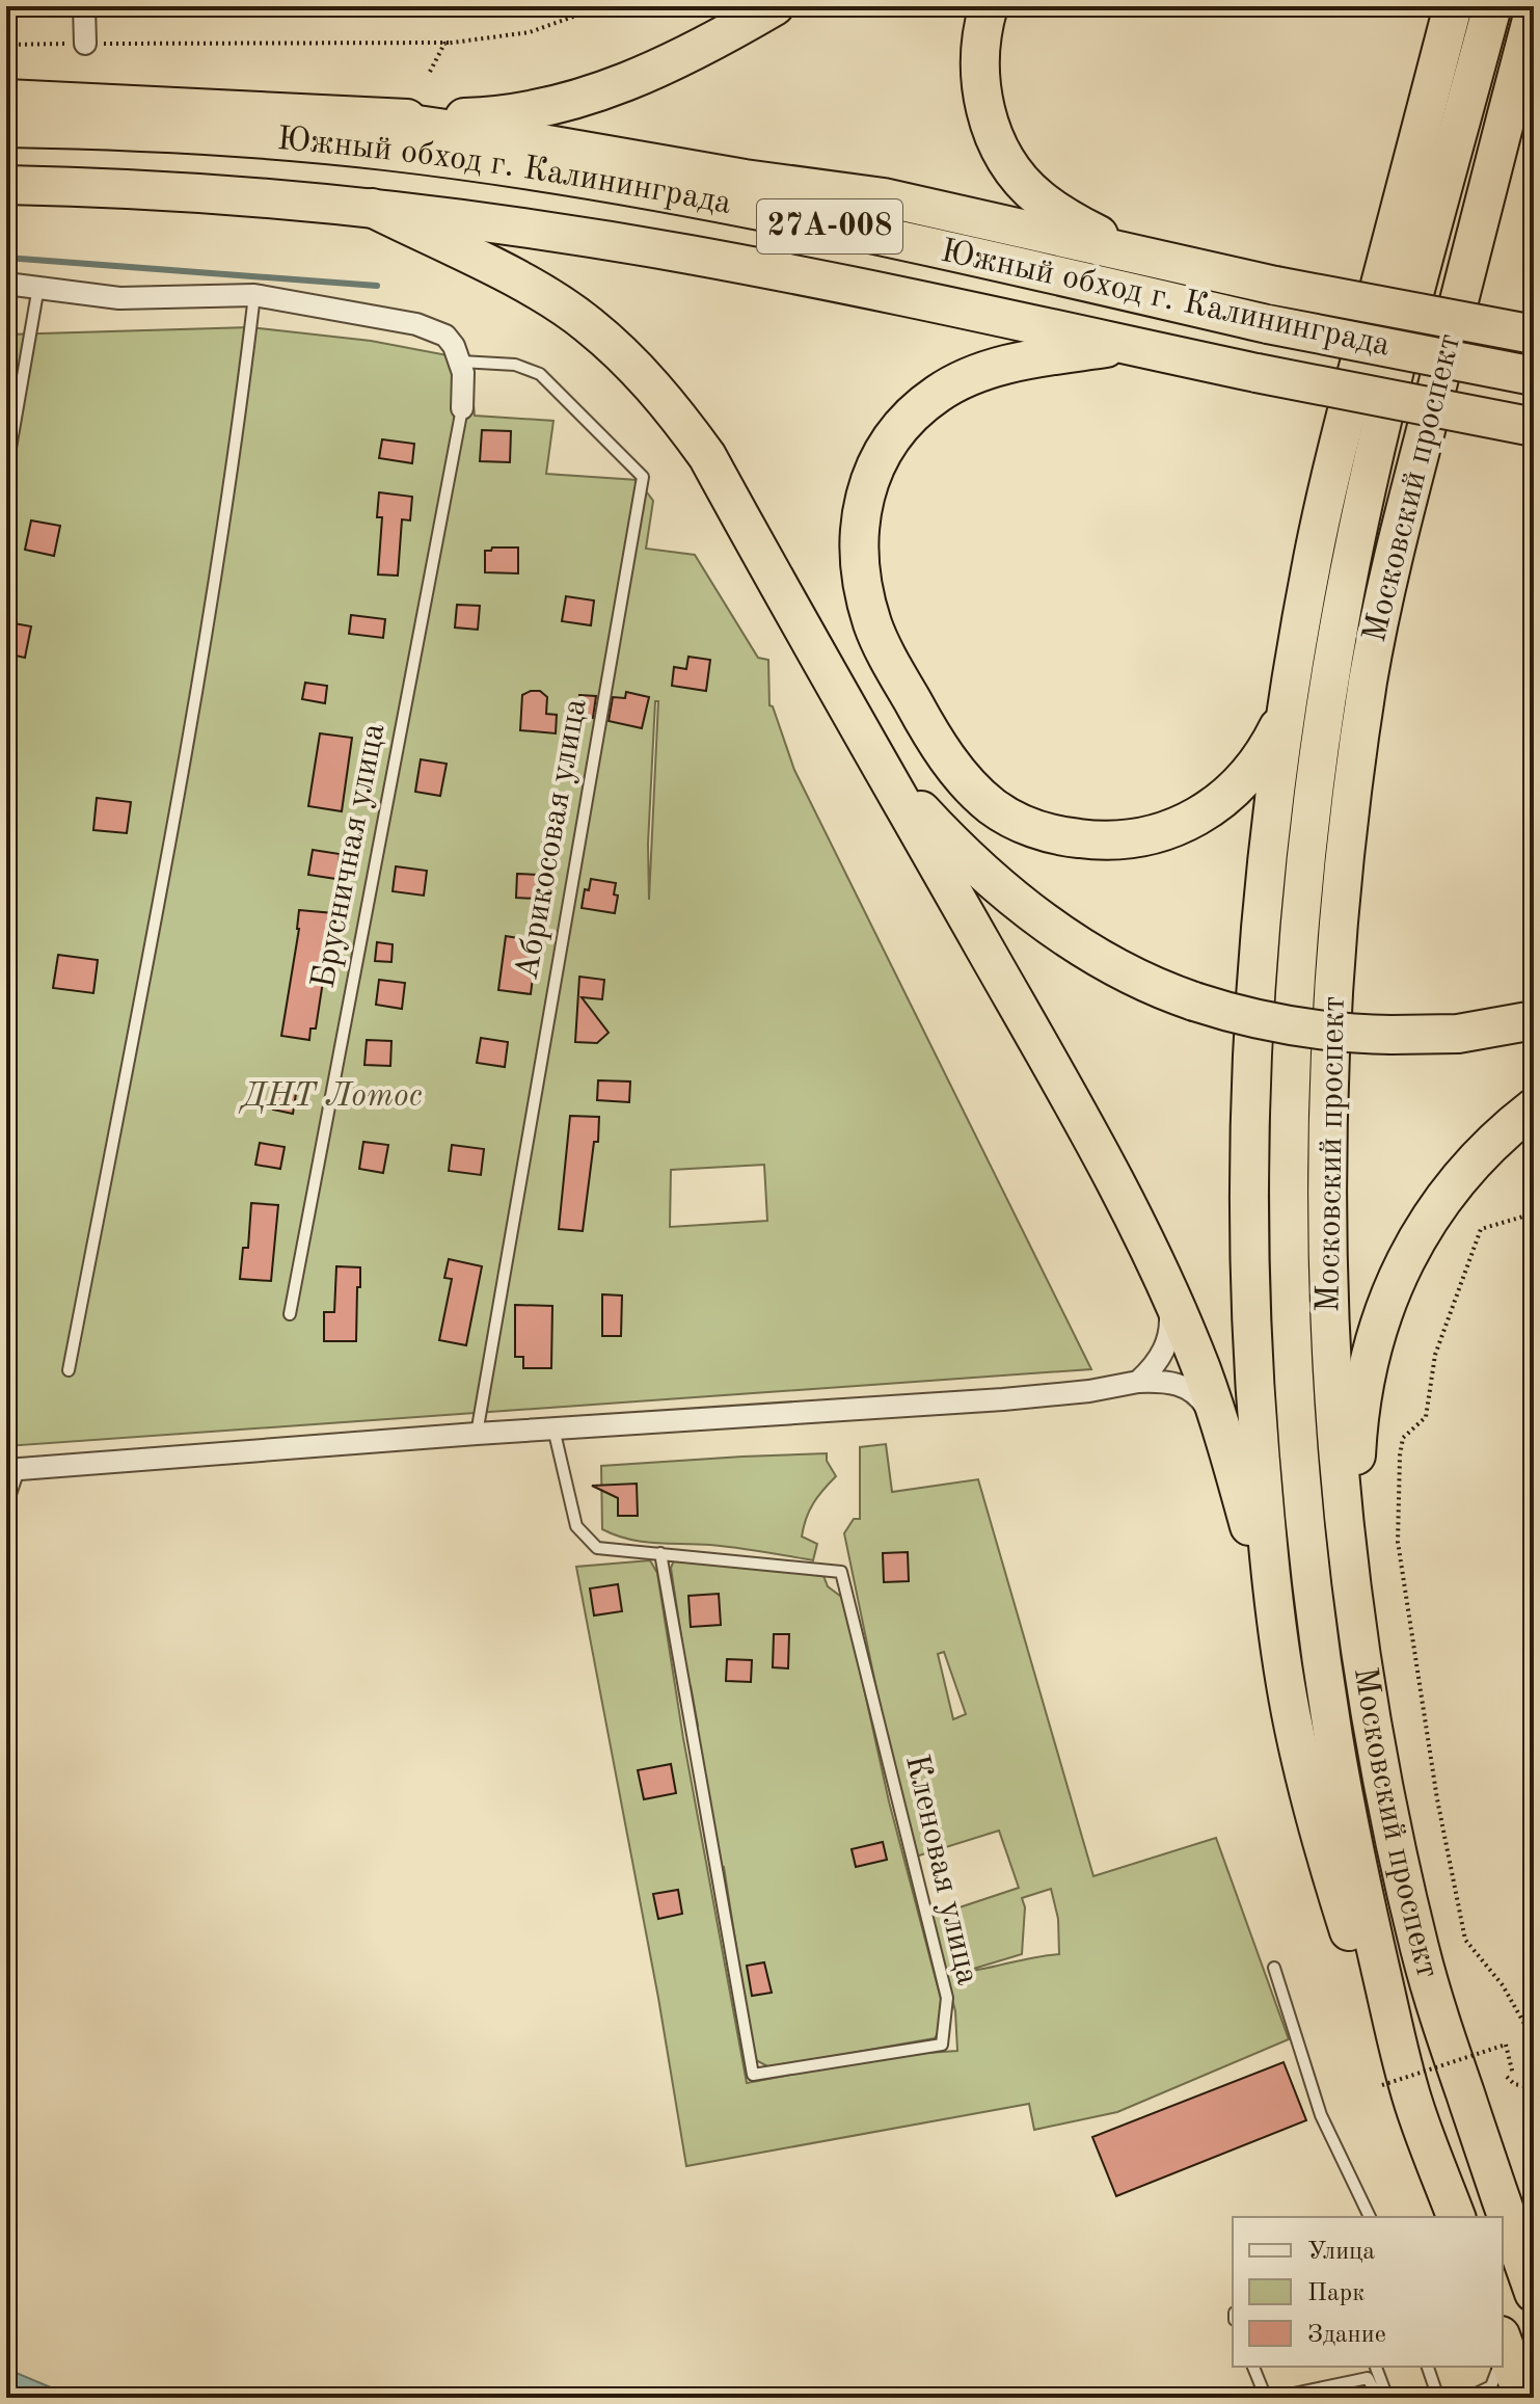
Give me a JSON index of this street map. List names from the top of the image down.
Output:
{
  "streets": {
    "highway": ["Южный обход г. Калининграда", "27А-008", "Московский проспект"],
    "lane": ["Абрикосовая улица", "Брусничная улица", "Кленовая улица"]
  },
  "parks": ["ДНТ Лотос"],
  "legend": ["Улица", "Парк", "Здание"]
}
